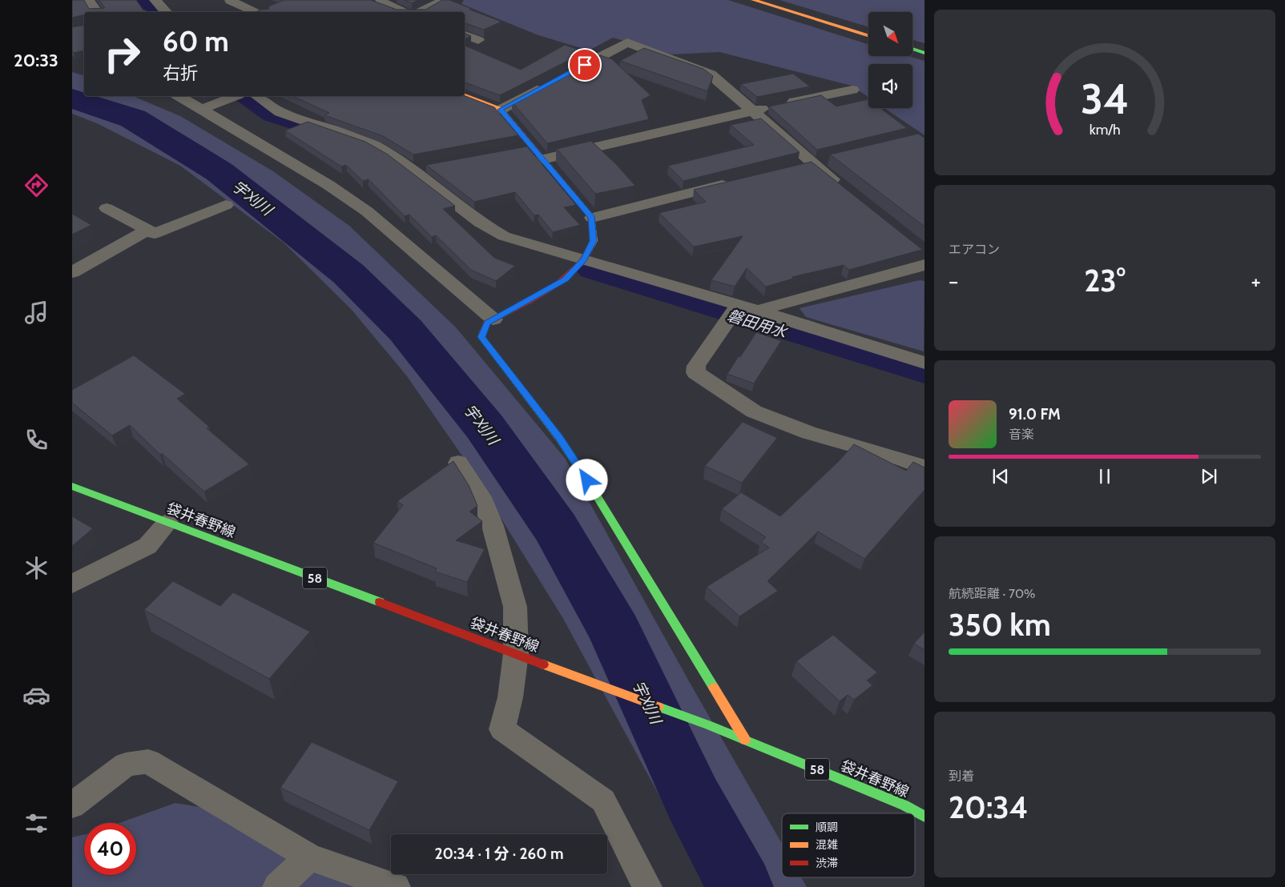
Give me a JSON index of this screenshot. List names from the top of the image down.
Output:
{
  "streets": {
    "street": ["袋井春野線", "58"]
  },
  "water": ["宇刈川", "磐田用水"],
  "legend": ["順調", "混雑", "渋滞"],
  "north": "bottom right",
  "page": {
    "tabs": "20:33",
    "turn": ["60 m", "右折"],
    "tile": [
      "エアコン",
      ["航続距離 · 70%", "350 km"],
      ["到着", "20:34"]
    ],
    "heat": ["−", "23°", "+"],
    "song": ["91.0 FM", "音楽"],
    "limit": "40",
    "trip": "20:34 · 1 分 · 260 m",
    "gauge": ["34", "km/h"]
  }
}
